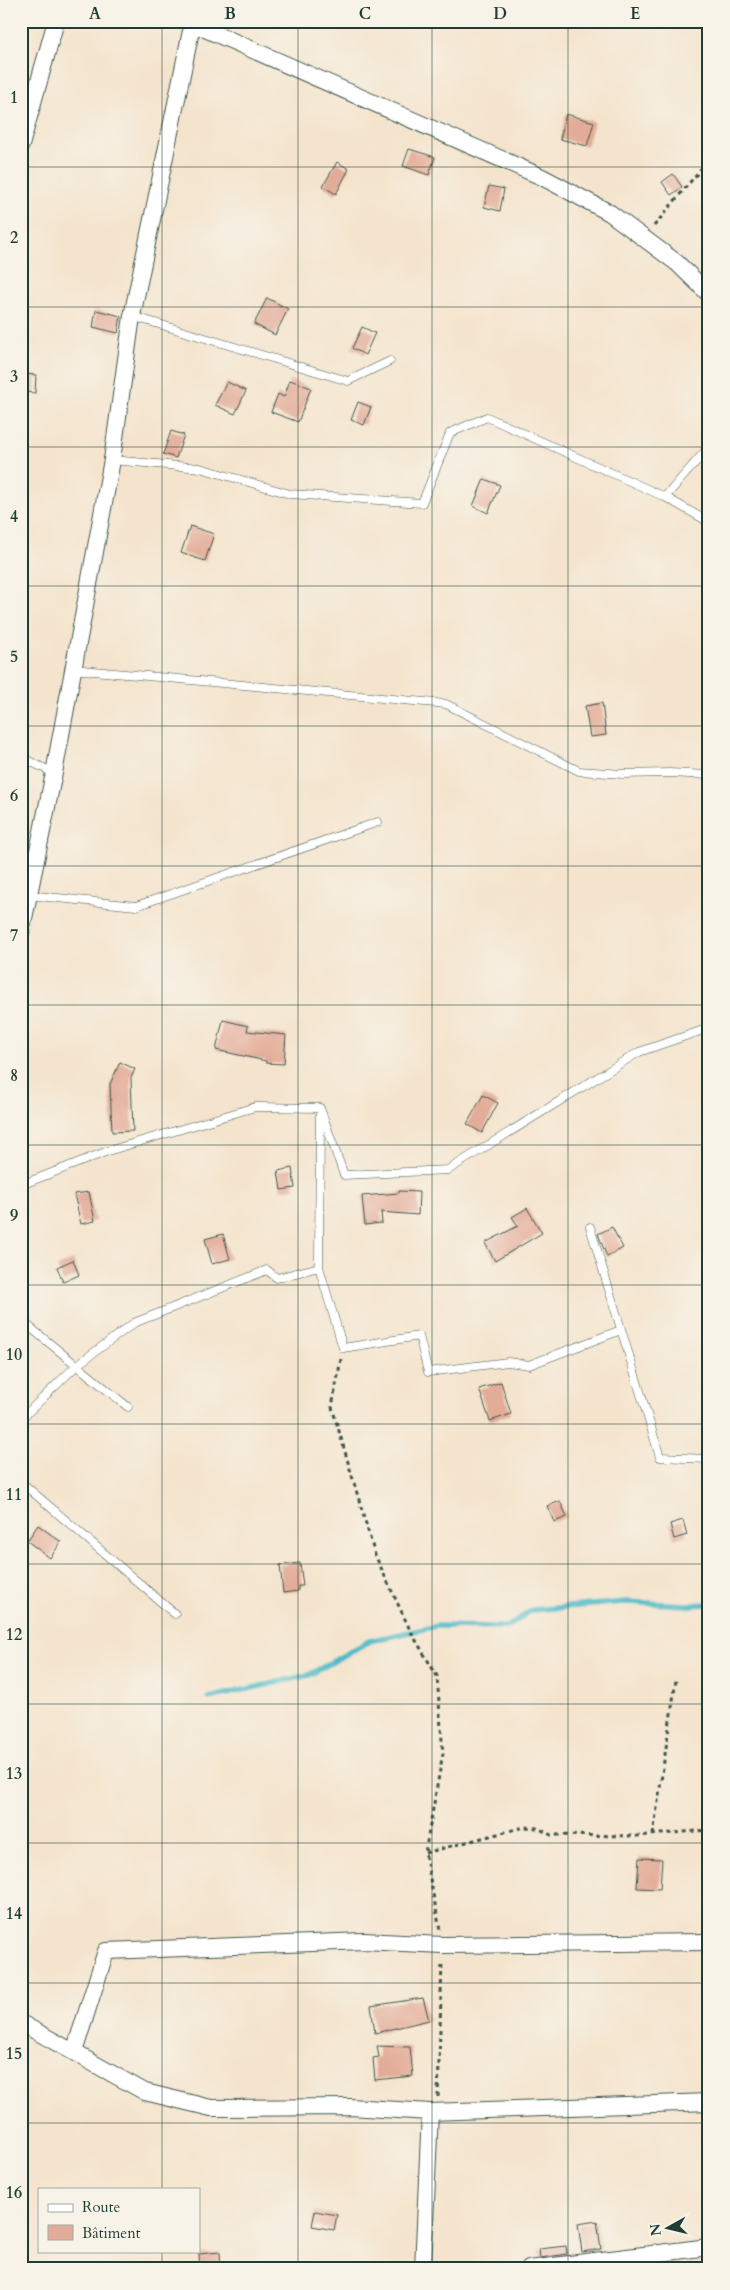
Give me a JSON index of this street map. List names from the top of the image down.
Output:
{
  "legend": ["Route", "Bâtiment"],
  "north": "left",
  "grid": {
    "columns": [
      "A",
      "B",
      "C",
      "D",
      "E"
    ],
    "rows": [
      "1",
      "2",
      "3",
      "4",
      "5",
      "6",
      "7",
      "8",
      "9",
      "10",
      "11",
      "12",
      "13",
      "14",
      "15",
      "16"
    ]
  }
}
